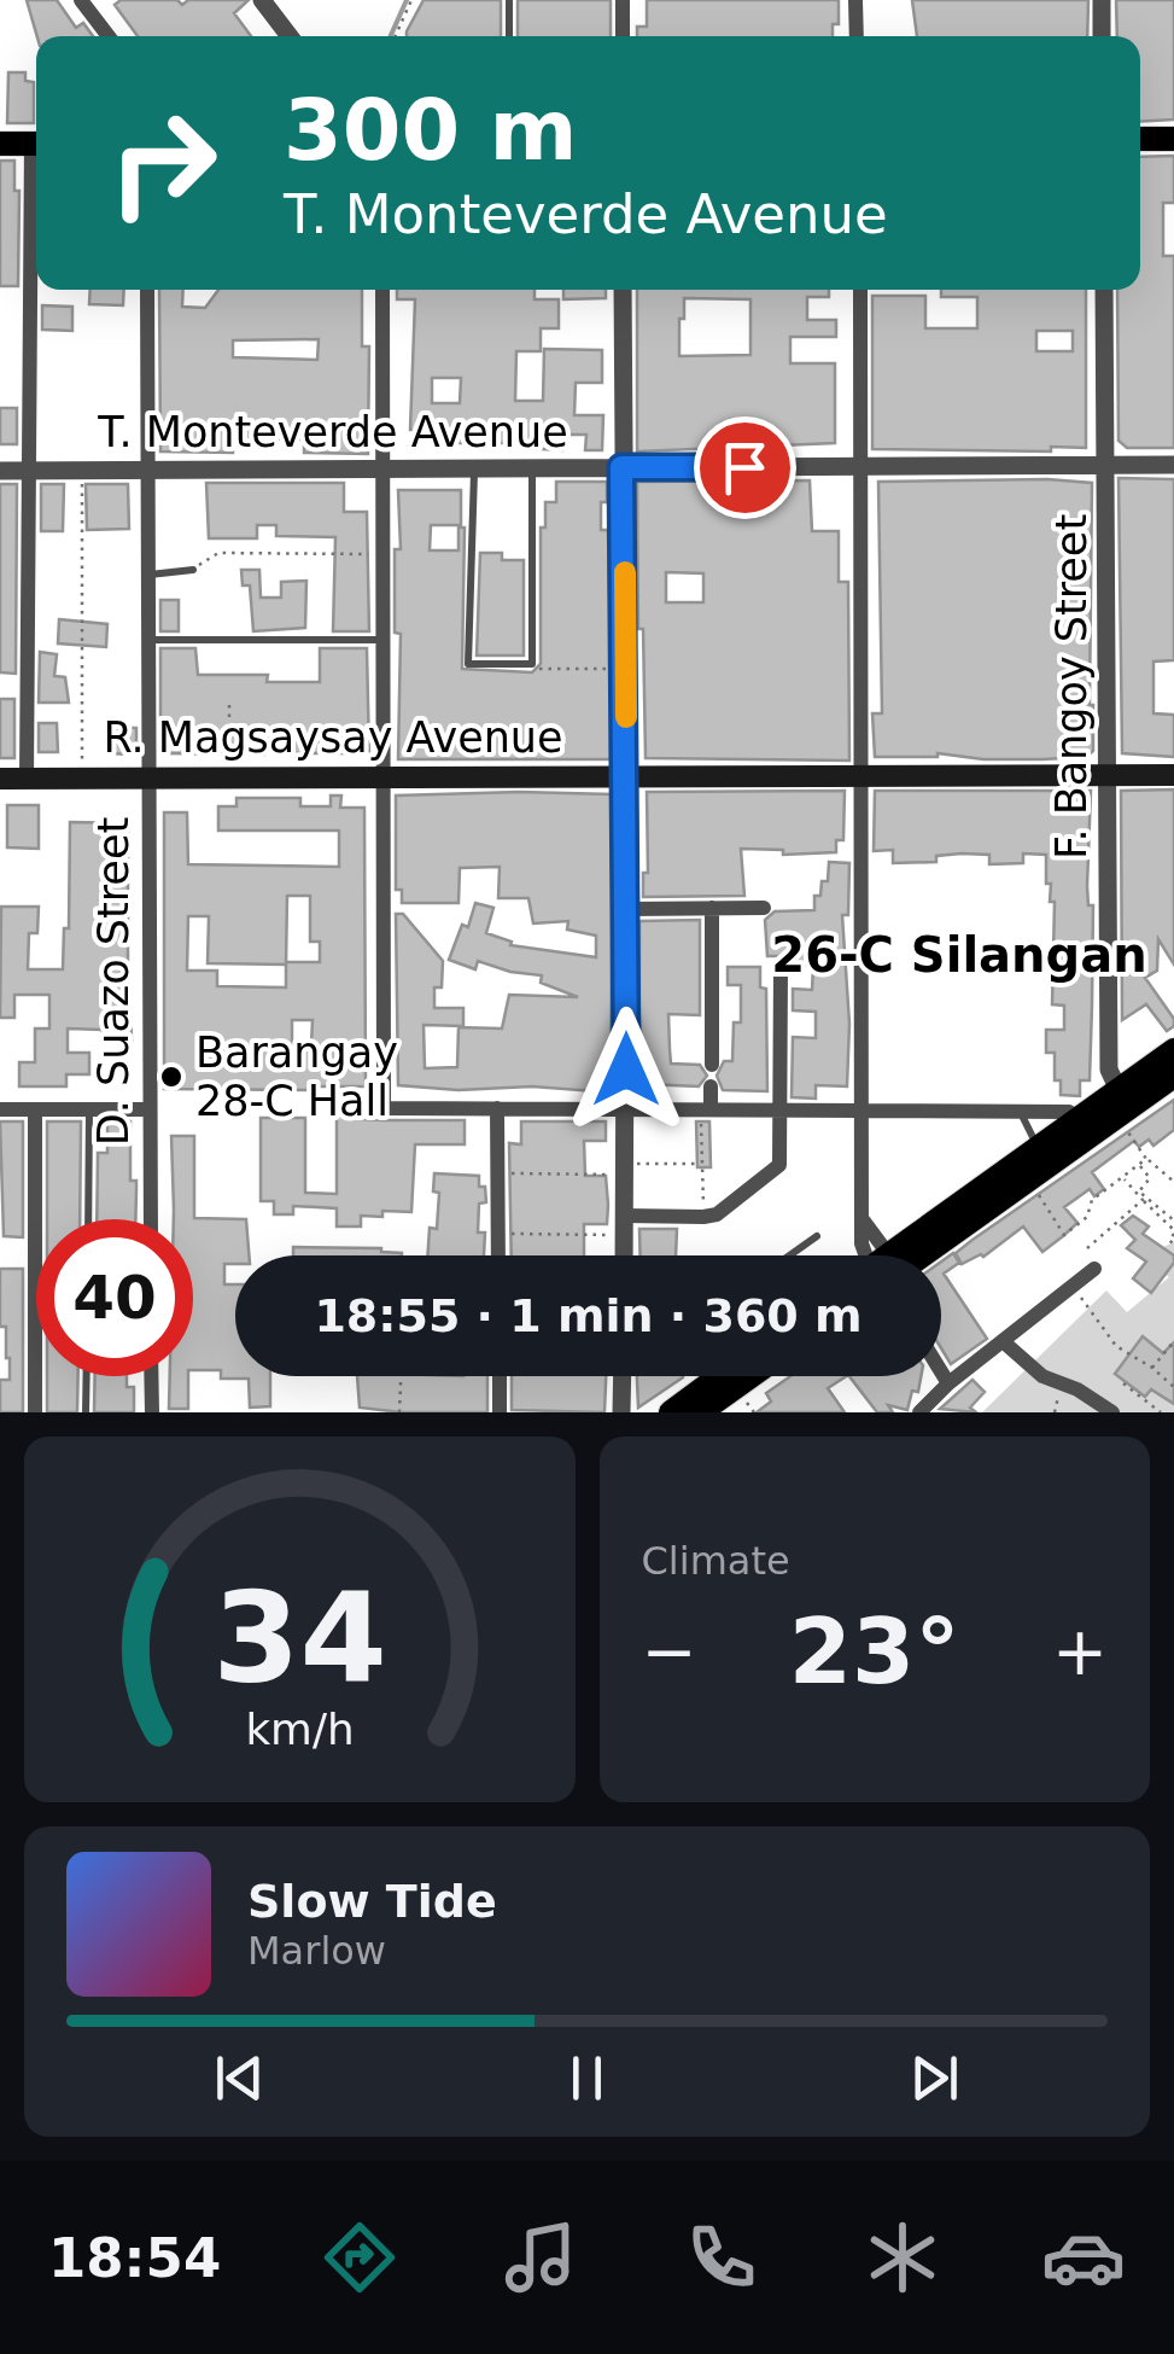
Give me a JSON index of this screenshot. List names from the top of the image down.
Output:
{
  "streets": {
    "main road": ["R. Magsaysay Avenue"],
    "street": ["T. Monteverde Avenue", "F. Bangoy Street", "D. Suazo Street"]
  },
  "crossings": [
    ["T. Monteverde Avenue", "F. Bangoy Street"],
    ["T. Monteverde Avenue", "D. Suazo Street"],
    ["F. Bangoy Street", "R. Magsaysay Avenue"],
    ["R. Magsaysay Avenue", "D. Suazo Street"]
  ],
  "districts": ["26-C Silangan"],
  "places": ["Barangay 28-C Hall"],
  "page": {
    "turn": ["300 m", "T. Monteverde Avenue"],
    "limit": "40",
    "trip": "18:55 · 1 min · 360 m",
    "tile": "Climate",
    "heat": ["−", "23°", "+"],
    "song": ["Slow Tide", "Marlow"],
    "tabs": "18:54",
    "gauge": ["34", "km/h"]
  }
}
